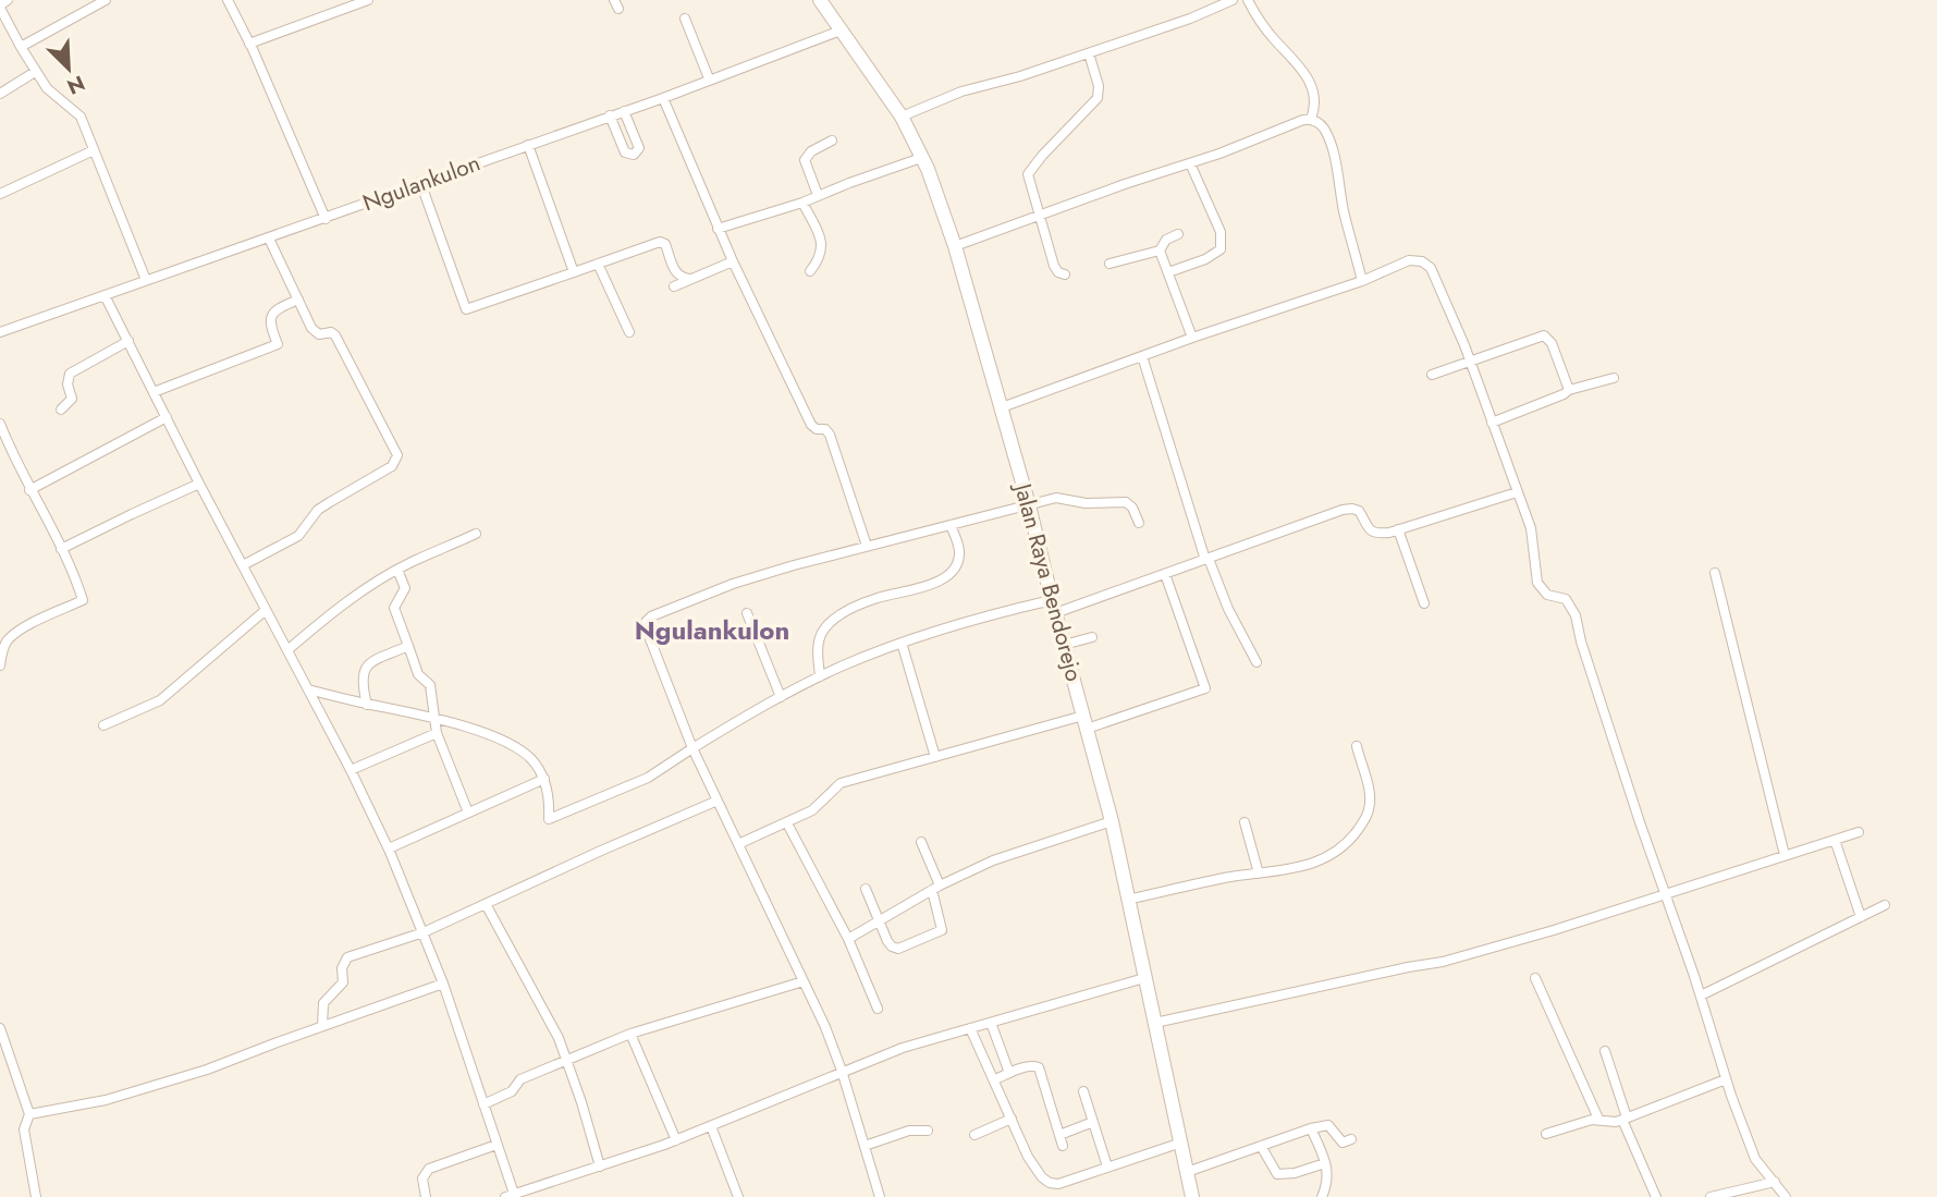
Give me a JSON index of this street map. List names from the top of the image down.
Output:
{
  "streets": {
    "main road": ["Jalan Raya Bendorejo"],
    "street": ["Ngulankulon"]
  },
  "crossings": [
    ["Ngulankulon", "Jalan Raya Bendorejo"]
  ],
  "districts": ["Ngulankulon"],
  "north": "bottom right"
}
